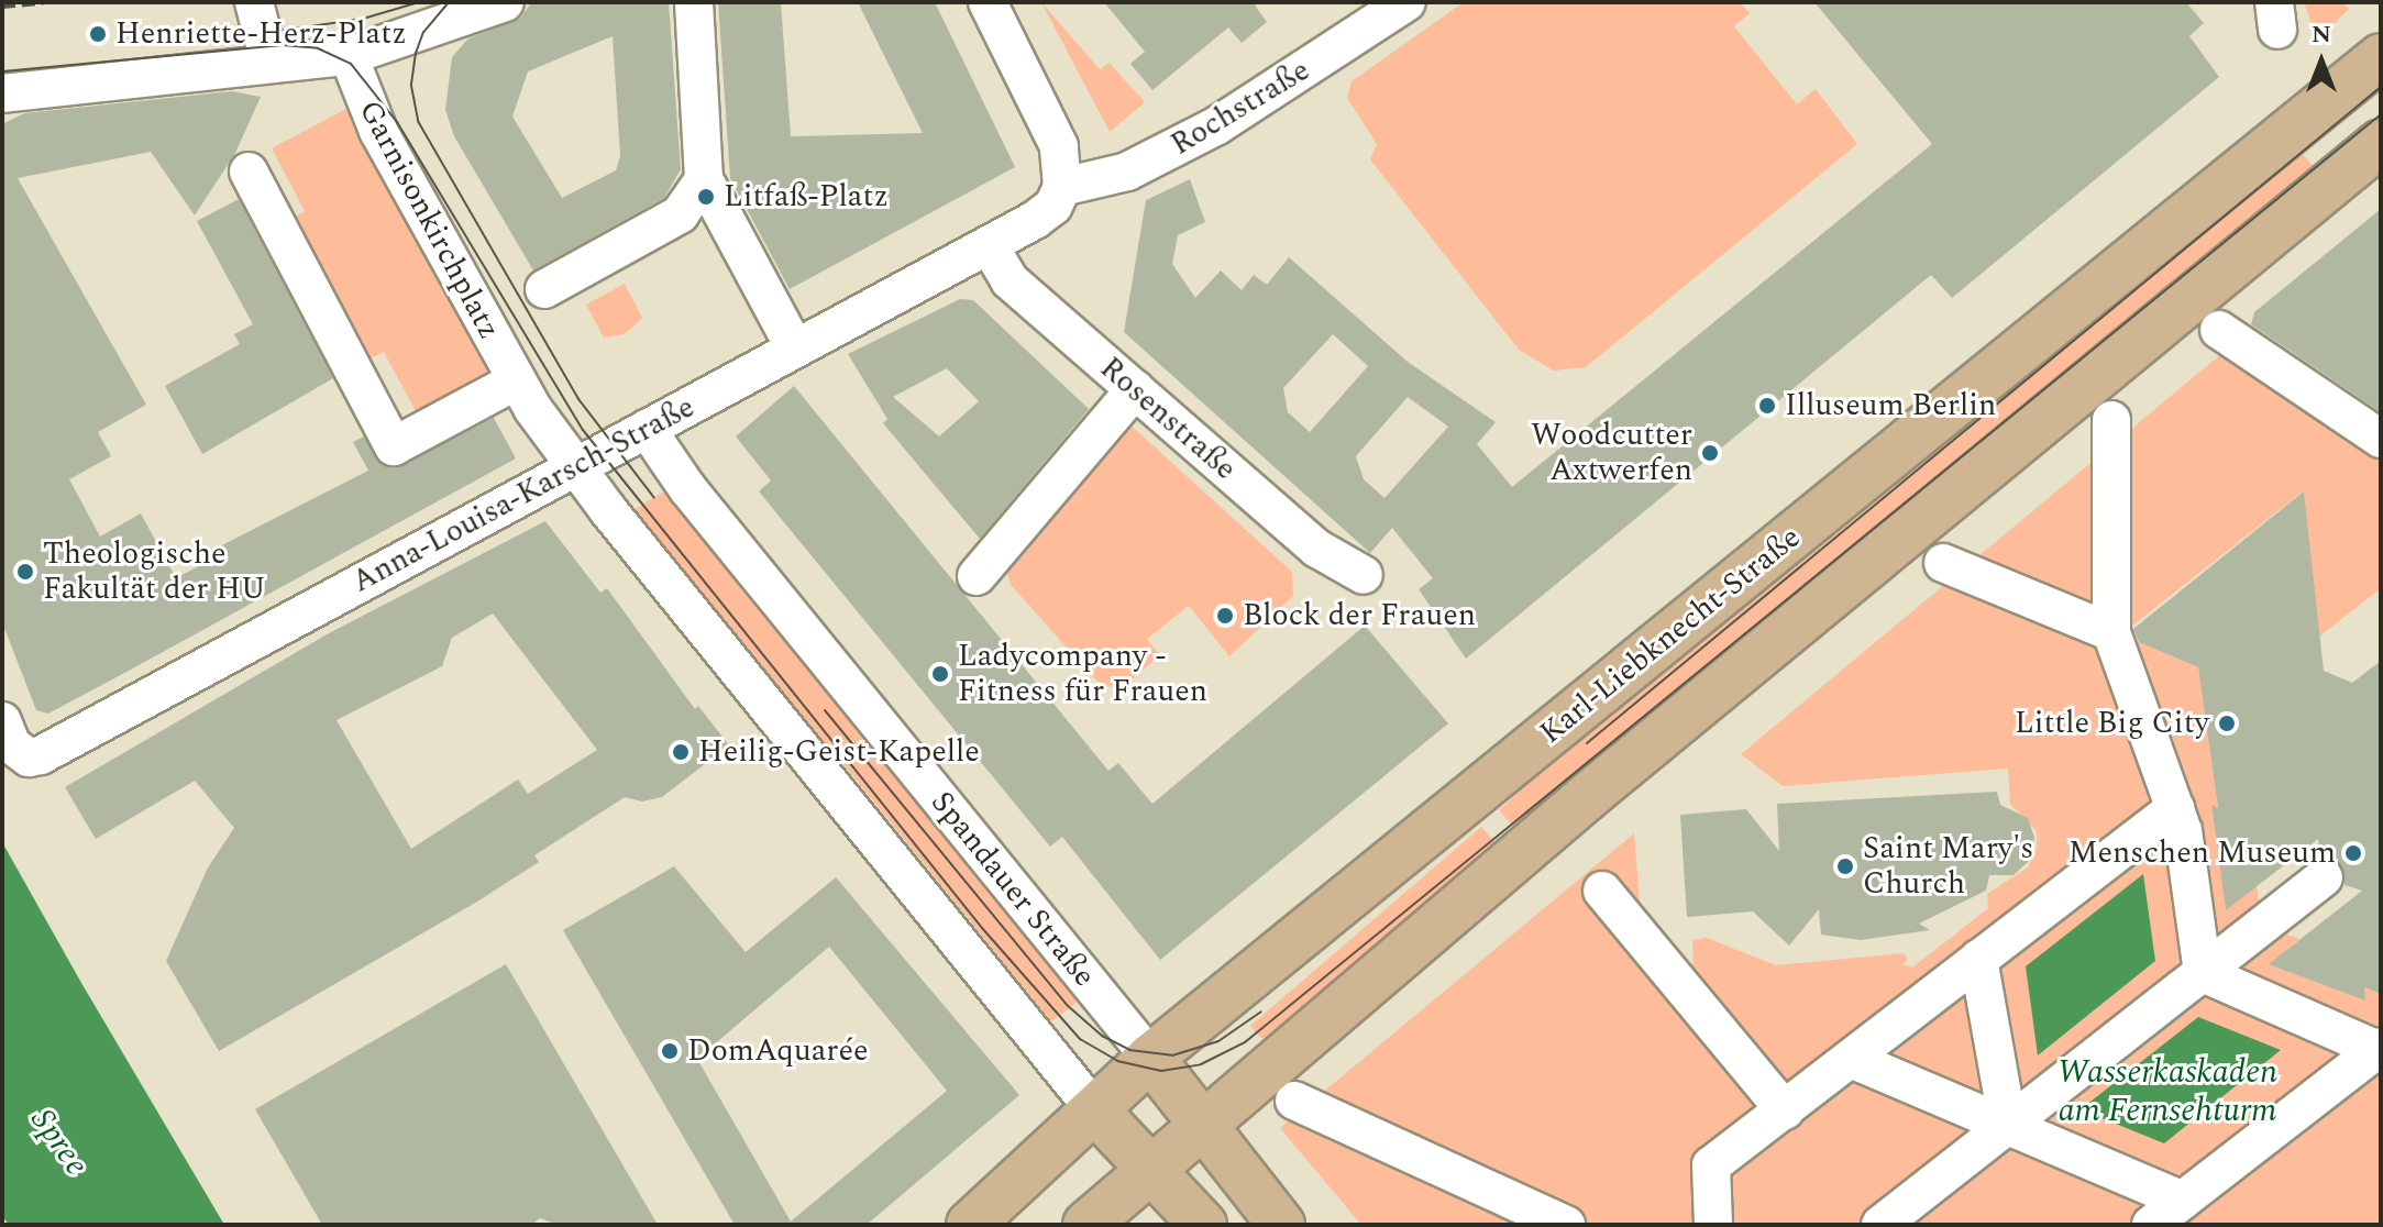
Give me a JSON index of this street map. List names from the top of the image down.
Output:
{
  "streets": {
    "main road": ["Karl-Liebknecht-Straße", "Spandauer Straße"],
    "street": [
      "Rochstraße",
      "Garnisonkirchplatz",
      "Rosenstraße",
      "Anna-Louisa-Karsch-Straße"
    ]
  },
  "crossings": [
    ["Rochstraße", "Anna-Louisa-Karsch-Straße"],
    ["Garnisonkirchplatz", "Anna-Louisa-Karsch-Straße"],
    ["Rosenstraße", "Anna-Louisa-Karsch-Straße"],
    ["Anna-Louisa-Karsch-Straße", "Spandauer Straße"],
    ["Karl-Liebknecht-Straße", "Spandauer Straße"]
  ],
  "water": ["Wasserkaskaden am Fernsehturm", "Spree"],
  "places": [
    "Henriette-Herz-Platz",
    "Litfaß-Platz",
    "Illuseum Berlin",
    "Woodcutter Axtwerfen",
    "Theologische Fakultät der HU",
    "Block der Frauen",
    "Ladycompany - Fitness für Frauen",
    "Little Big City",
    "Heilig-Geist-Kapelle",
    "Menschen Museum",
    "Saint Mary's Church",
    "DomAquarée"
  ],
  "north": "top"
}
